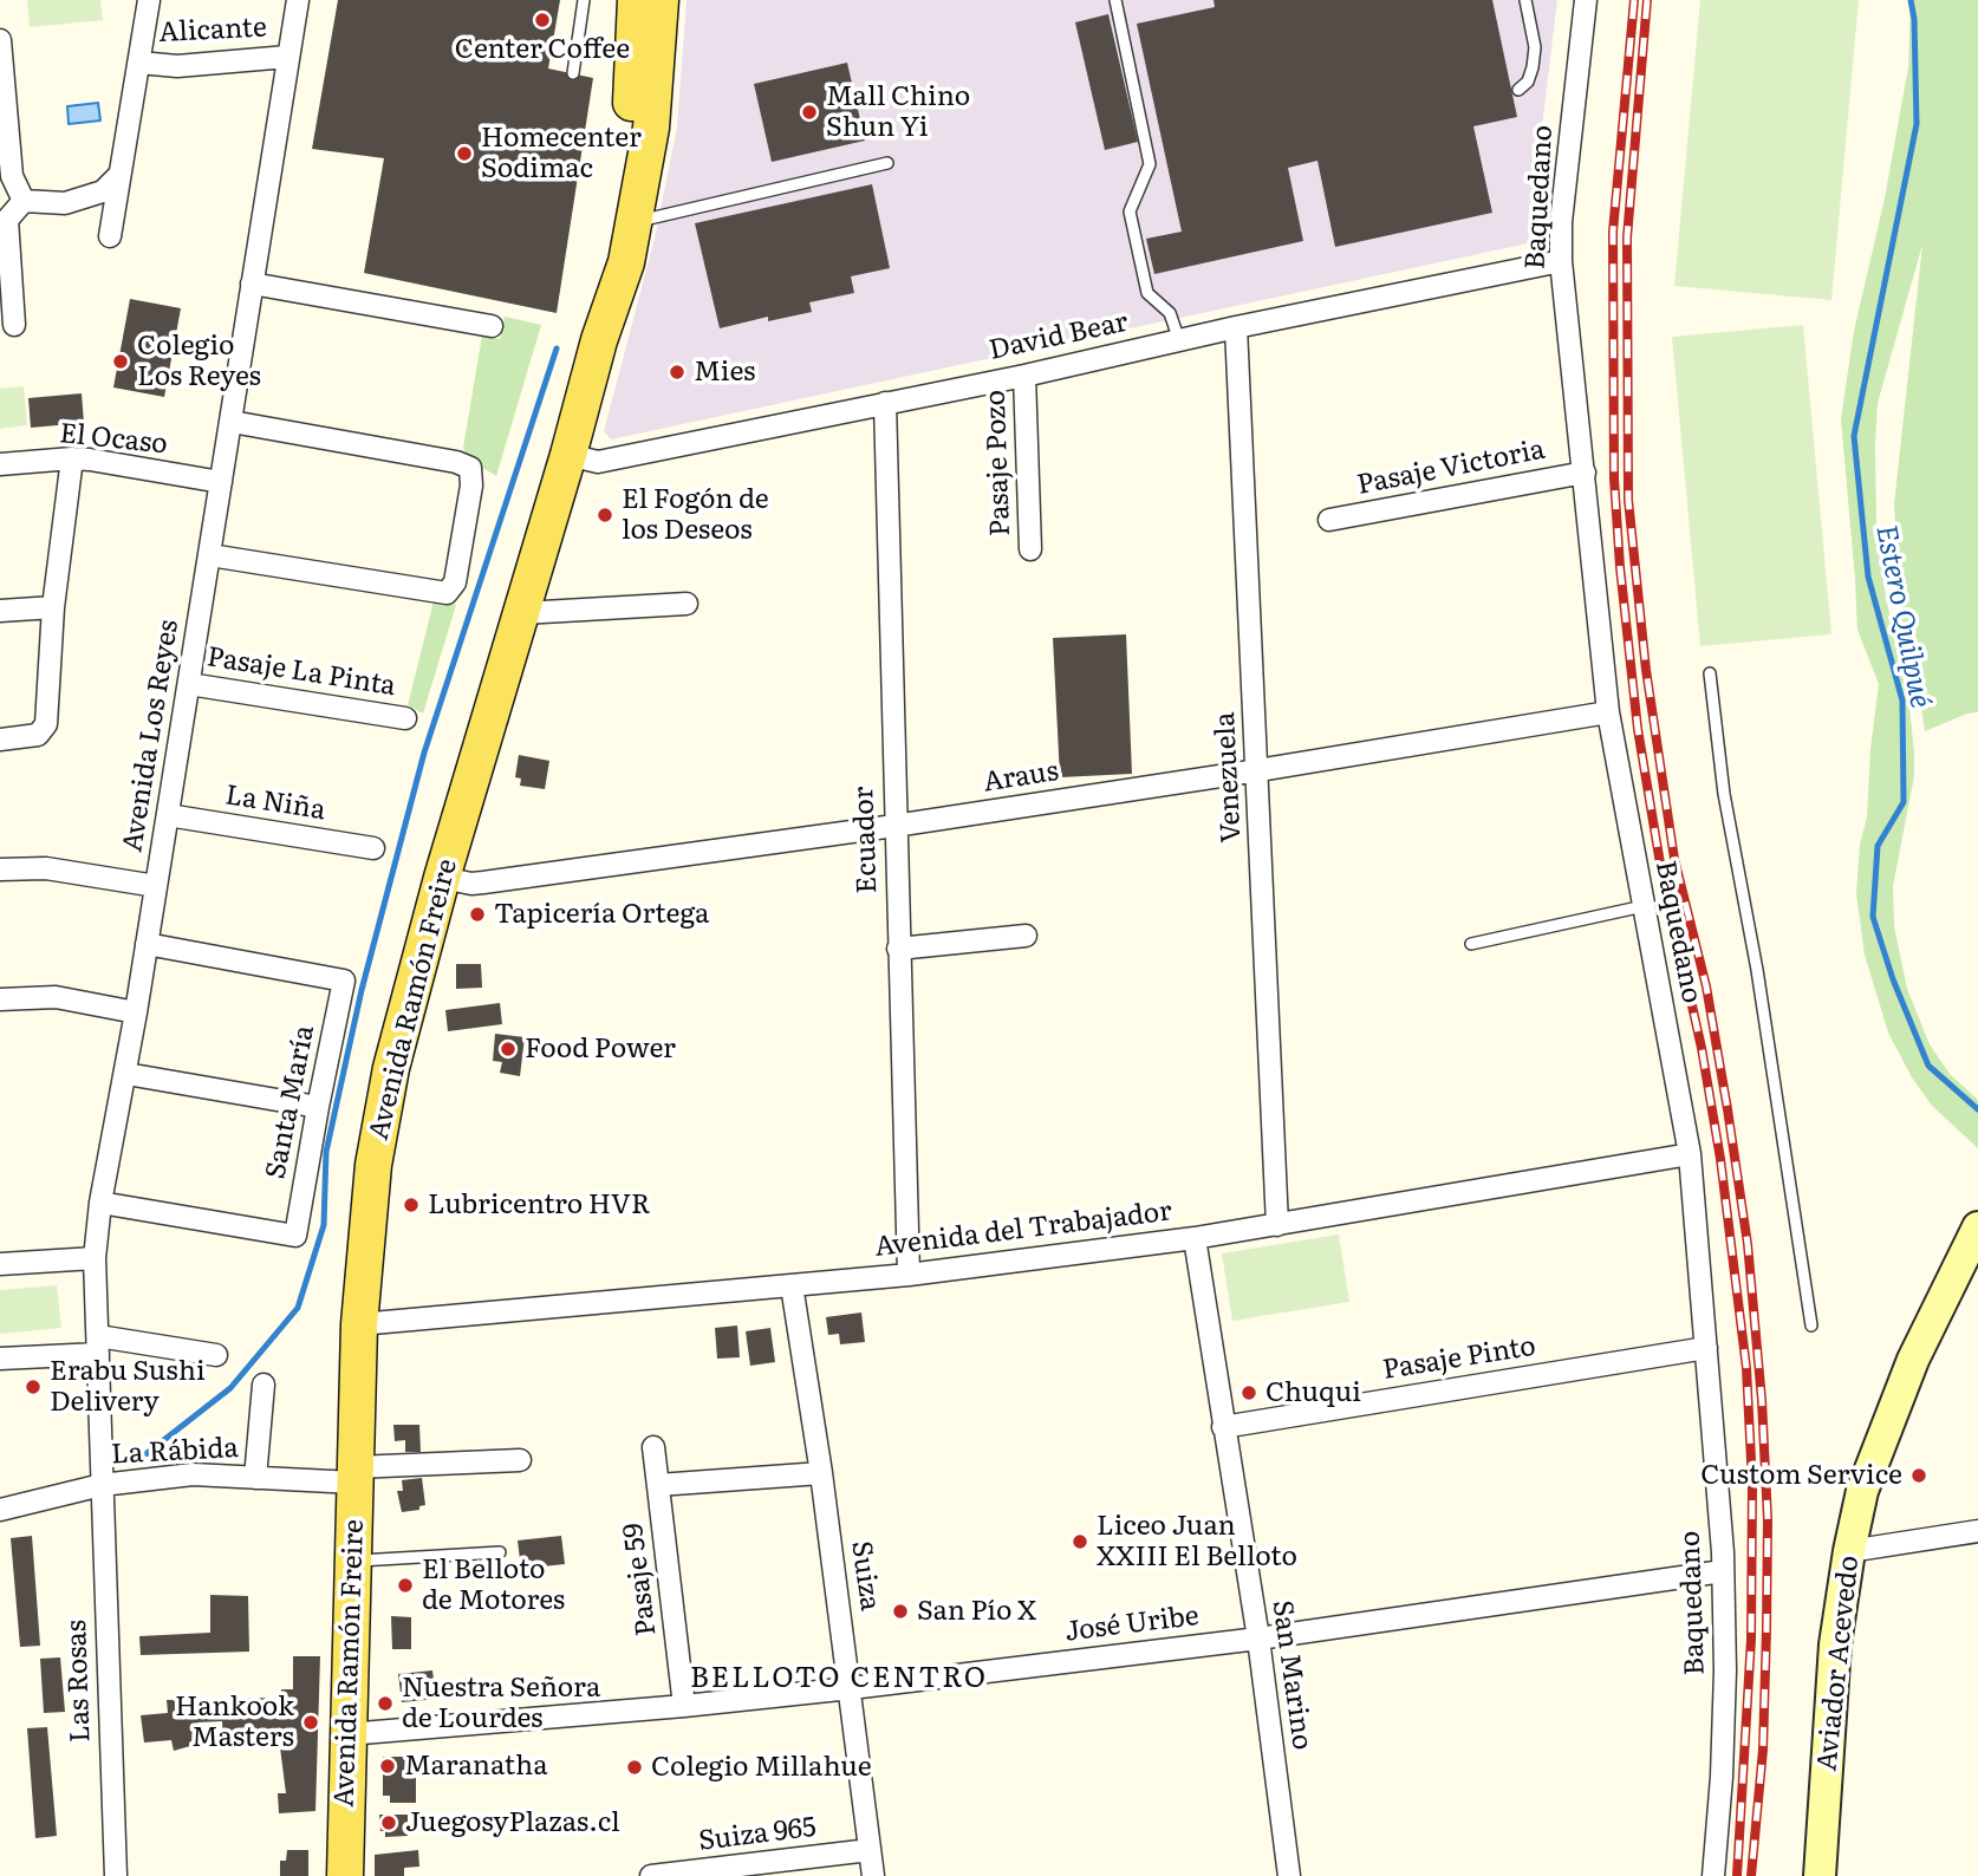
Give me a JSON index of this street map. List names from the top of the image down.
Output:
{
  "streets": {
    "main road": ["Avenida Ramón Freire", "Aviador Acevedo"],
    "street": [
      "Alicante",
      "Baquedano",
      "David Bear",
      "El Ocaso",
      "Pasaje Pozo",
      "Pasaje Victoria",
      "Pasaje La Pinta",
      "Avenida Los Reyes",
      "Araus",
      "Venezuela",
      "La Niña",
      "Ecuador",
      "Santa María",
      "Avenida del Trabajador",
      "Pasaje Pinto",
      "La Rábida",
      "Suiza",
      "Pasaje 59",
      "José Uribe",
      "San Marino",
      "Las Rosas",
      "Suiza 965"
    ]
  },
  "crossings": [
    ["Alicante", "Avenida Los Reyes"],
    ["Baquedano", "David Bear"],
    ["Baquedano", "Pasaje Victoria"],
    ["Baquedano", "Araus"],
    ["Baquedano", "Avenida del Trabajador"],
    ["Baquedano", "Pasaje Pinto"],
    ["Baquedano", "José Uribe"],
    ["David Bear", "Pasaje Pozo"],
    ["David Bear", "Venezuela"],
    ["David Bear", "Ecuador"],
    ["David Bear", "Avenida Ramón Freire"],
    ["El Ocaso", "Avenida Los Reyes"],
    ["Pasaje La Pinta", "Avenida Los Reyes"],
    ["Avenida Los Reyes", "La Niña"],
    ["Avenida Los Reyes", "Santa María"],
    ["Avenida Los Reyes", "La Rábida"],
    ["Avenida Los Reyes", "Las Rosas"],
    ["Araus", "Venezuela"],
    ["Araus", "Ecuador"],
    ["Araus", "Avenida Ramón Freire"],
    ["Venezuela", "Avenida del Trabajador"],
    ["Ecuador", "Avenida del Trabajador"],
    ["Avenida Ramón Freire", "Avenida del Trabajador"],
    ["Avenida Ramón Freire", "La Rábida"],
    ["Avenida Ramón Freire", "José Uribe"],
    ["Avenida del Trabajador", "Suiza"],
    ["Avenida del Trabajador", "San Marino"],
    ["Pasaje Pinto", "San Marino"],
    ["La Rábida", "Las Rosas"],
    ["Suiza", "José Uribe"],
    ["Suiza", "Suiza 965"],
    ["Pasaje 59", "José Uribe"],
    ["José Uribe", "San Marino"]
  ],
  "districts": ["BELLOTO CENTRO"],
  "water": ["Estero Quilpué"],
  "places": [
    "Center Coffee",
    "Mall Chino Shun Yi",
    "Homecenter Sodimac",
    "Colegio Los Reyes",
    "Mies",
    "El Fogón de los Deseos",
    "Tapicería Ortega",
    "Food Power",
    "Lubricentro HVR",
    "Erabu Sushi Delivery",
    "Chuqui",
    "Custom Service",
    "Liceo Juan XXIII El Belloto",
    "El Belloto de Motores",
    "San Pío X",
    "Nuestra Señora de Lourdes",
    "Hankook Masters",
    "Maranatha",
    "Colegio Millahue",
    "JuegosyPlazas.cl"
  ]
}
